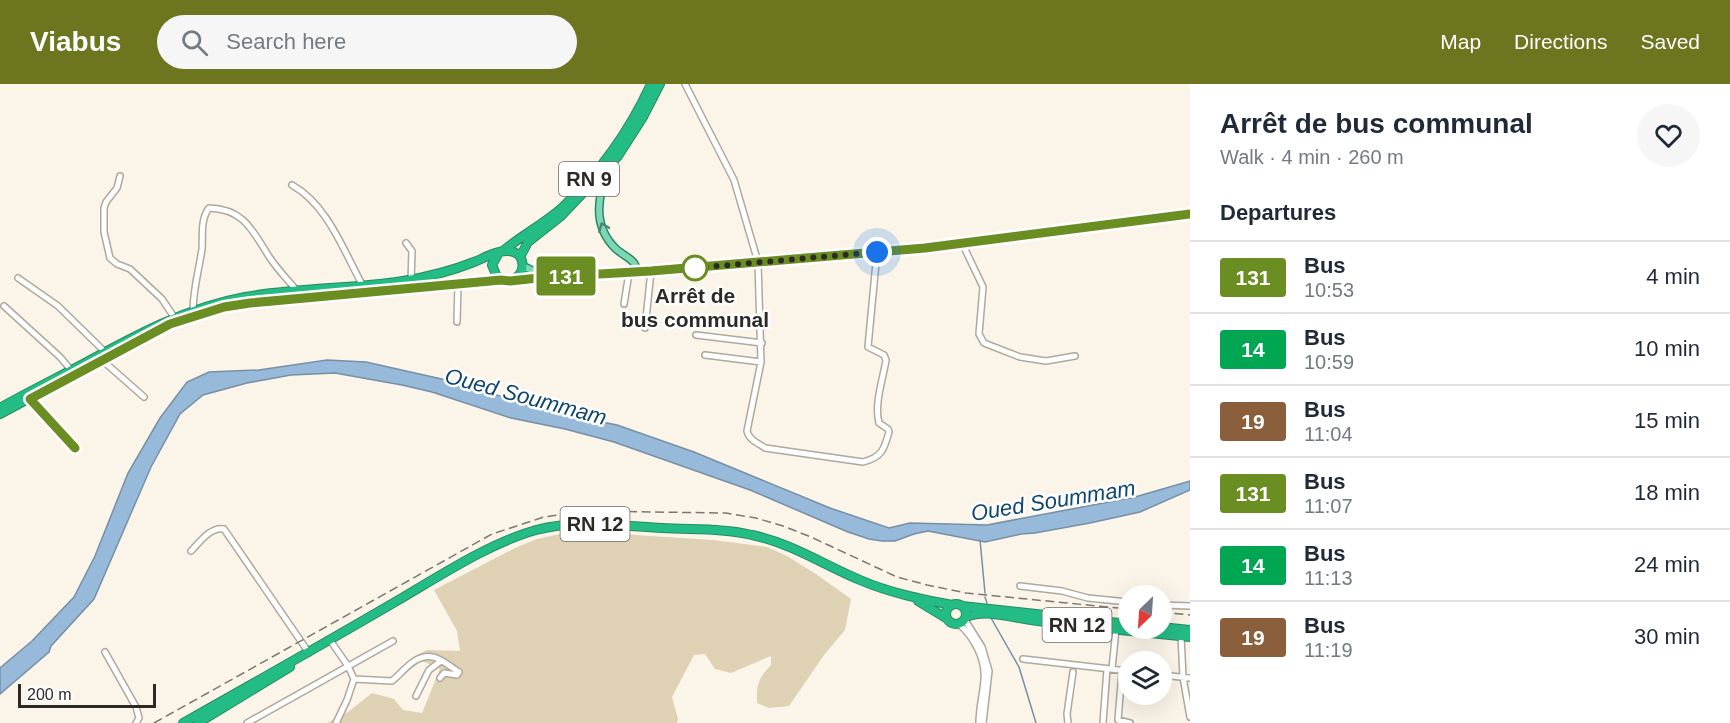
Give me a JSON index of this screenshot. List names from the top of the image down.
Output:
{
  "streets": {
    "highway": ["RN 9", "RN 12"]
  },
  "water": ["Oued Soummam"],
  "places": ["Arrêt de bus communal"],
  "lines": ["bus line 131"],
  "scale_bar": "200 m",
  "north": "bottom left",
  "page": {
    "header": "Viabus",
    "search": "Search here",
    "nav": ["Map", "Directions", "Saved"],
    "on_map": "131",
    "heading": [
      ["Arrêt de bus communal", "Walk · 4 min · 260 m"],
      "Departures"
    ],
    "list": [
      {
        "mark": "131",
        "name": "Bus",
        "note": "10:53",
        "value": "4 min"
      },
      {
        "mark": "14",
        "name": "Bus",
        "note": "10:59",
        "value": "10 min"
      },
      {
        "mark": "19",
        "name": "Bus",
        "note": "11:04",
        "value": "15 min"
      },
      {
        "mark": "131",
        "name": "Bus",
        "note": "11:07",
        "value": "18 min"
      },
      {
        "mark": "14",
        "name": "Bus",
        "note": "11:13",
        "value": "24 min"
      },
      {
        "mark": "19",
        "name": "Bus",
        "note": "11:19",
        "value": "30 min"
      }
    ],
    "scale": "200 m"
  }
}
